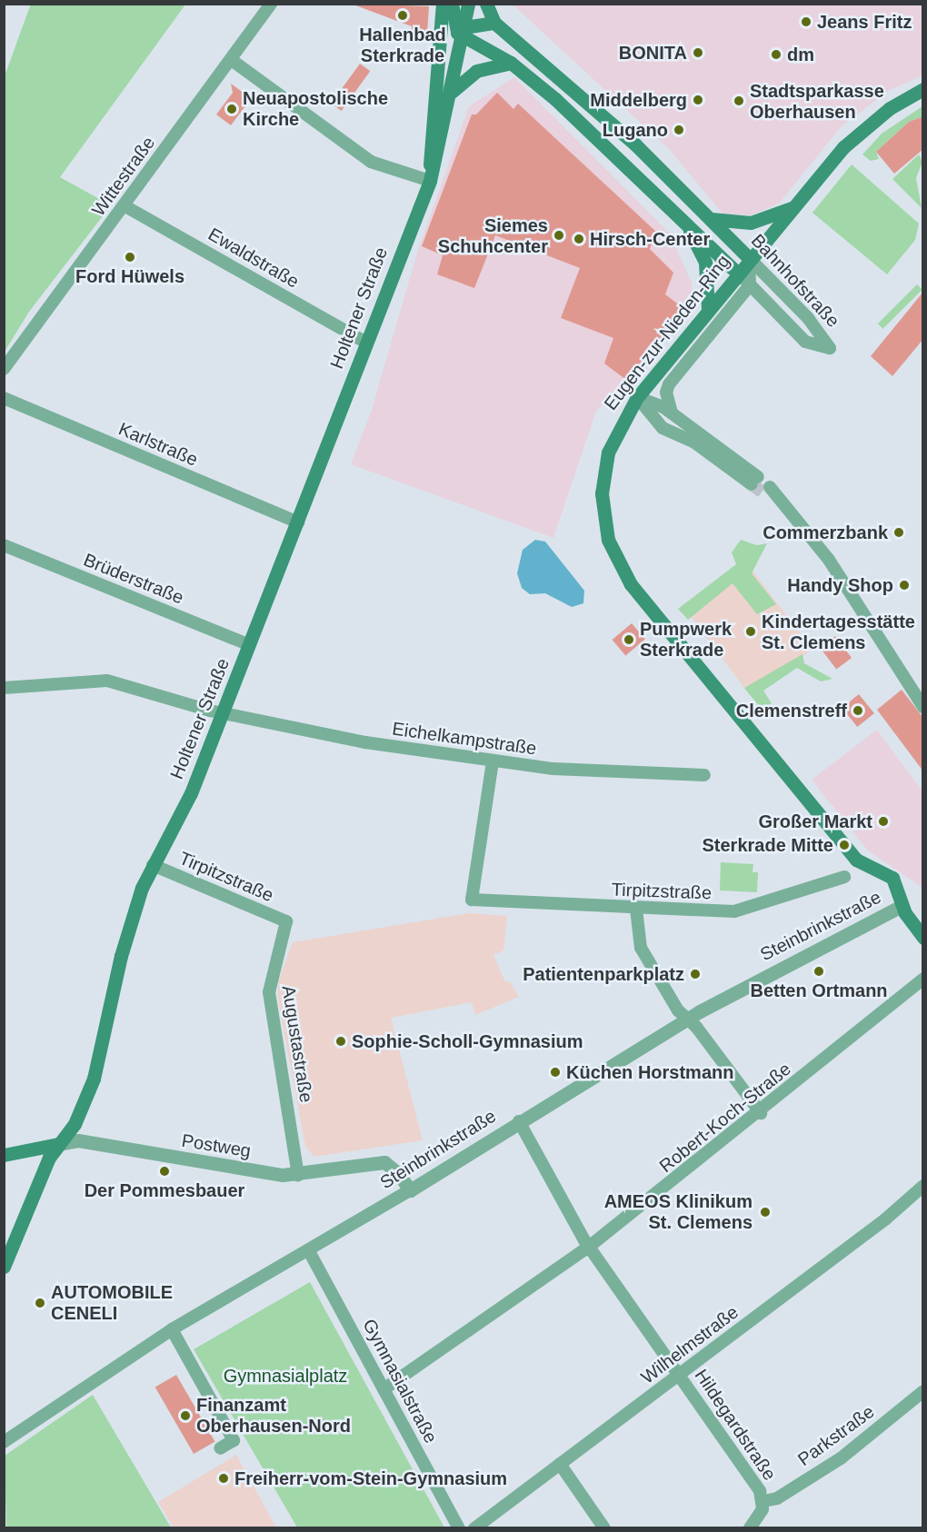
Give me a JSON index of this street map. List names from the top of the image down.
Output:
{
  "streets": {
    "main road": [
      "Bahnhofstraße",
      "Holtener Straße",
      "Eugen-zur-Nieden-Ring",
      "Postweg"
    ],
    "street": [
      "Wittestraße",
      "Ewaldstraße",
      "Karlstraße",
      "Brüderstraße",
      "Eichelkampstraße",
      "Tirpitzstraße",
      "Steinbrinkstraße",
      "Augustastraße",
      "Robert-Koch-Straße",
      "Wilhelmstraße",
      "Gymnasialstraße",
      "Hildegardstraße",
      "Parkstraße"
    ]
  },
  "crossings": [
    ["Wittestraße", "Ewaldstraße"],
    ["Ewaldstraße", "Holtener Straße"],
    ["Bahnhofstraße", "Holtener Straße"],
    ["Bahnhofstraße", "Eugen-zur-Nieden-Ring"],
    ["Holtener Straße", "Karlstraße"],
    ["Holtener Straße", "Brüderstraße"],
    ["Holtener Straße", "Eichelkampstraße"],
    ["Holtener Straße", "Tirpitzstraße"],
    ["Holtener Straße", "Postweg"],
    ["Eugen-zur-Nieden-Ring", "Steinbrinkstraße"],
    ["Eichelkampstraße", "Tirpitzstraße"],
    ["Tirpitzstraße", "Augustastraße"],
    ["Steinbrinkstraße", "Postweg"],
    ["Steinbrinkstraße", "Gymnasialstraße"],
    ["Steinbrinkstraße", "Hildegardstraße"],
    ["Augustastraße", "Postweg"],
    ["Robert-Koch-Straße", "Gymnasialstraße"],
    ["Robert-Koch-Straße", "Hildegardstraße"],
    ["Wilhelmstraße", "Hildegardstraße"],
    ["Hildegardstraße", "Parkstraße"]
  ],
  "parks": ["Gymnasialplatz"],
  "places": [
    "Hallenbad Sterkrade",
    "Jeans Fritz",
    "BONITA",
    "dm",
    "Middelberg",
    "Stadtsparkasse Oberhausen",
    "Neuapostolische Kirche",
    "Lugano",
    "Siemes Schuhcenter",
    "Hirsch-Center",
    "Ford Hüwels",
    "Commerzbank",
    "Handy Shop",
    "Kindertagesstätte St. Clemens",
    "Pumpwerk Sterkrade",
    "Clemenstreff",
    "Großer Markt",
    "Sterkrade Mitte",
    "Betten Ortmann",
    "Patientenparkplatz",
    "Sophie-Scholl-Gymnasium",
    "Küchen Horstmann",
    "Der Pommesbauer",
    "AMEOS Klinikum St. Clemens",
    "AUTOMOBILE CENELI",
    "Finanzamt Oberhausen-Nord",
    "Freiherr-vom-Stein-Gymnasium"
  ]
}
